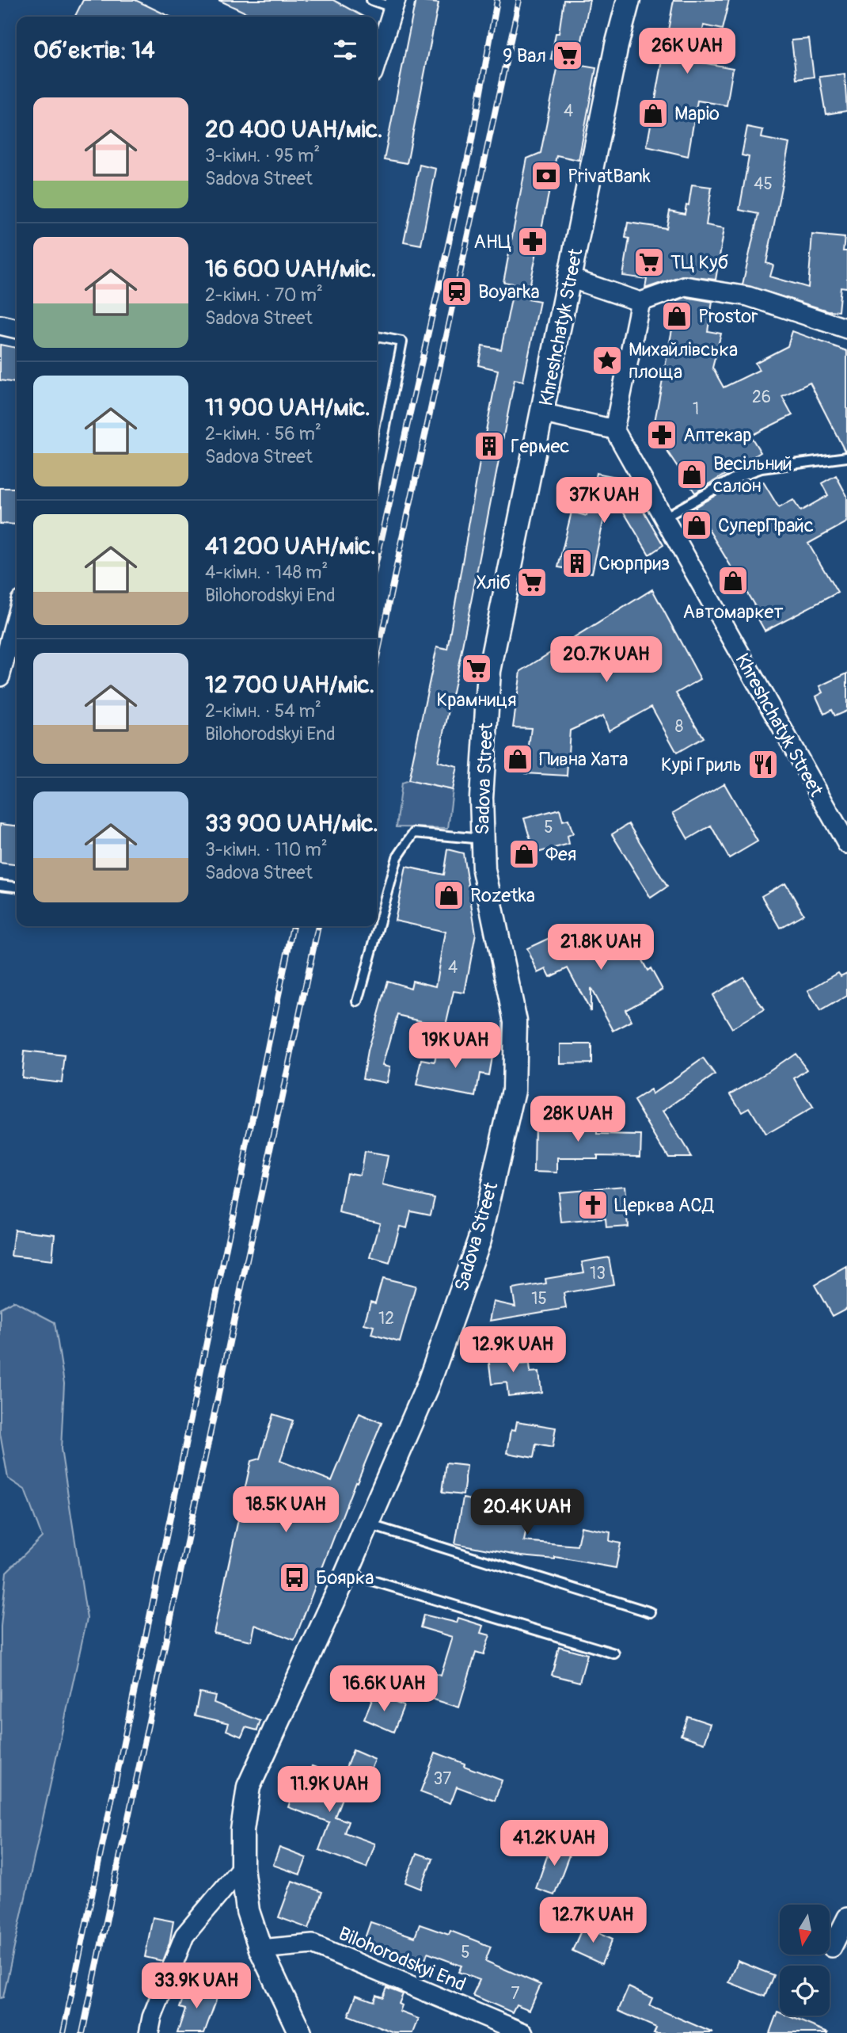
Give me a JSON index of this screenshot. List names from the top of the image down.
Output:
{
  "streets": {
    "street": ["Khreshchatyk Street", "Sadova Street", "Bilohorodskyi End"]
  },
  "crossings": [
    ["Khreshchatyk Street", "Sadova Street"],
    ["Sadova Street", "Bilohorodskyi End"]
  ],
  "places": {
    "supermarket": [
      "9 Вал",
      "ТЦ Куб",
      "Хліб",
      "Крамниця"
    ],
    "shop": [
      "Маріо",
      "Prostor",
      "Весільний салон",
      "СуперПрайс",
      "Автомаркет",
      "Пивна Хата",
      "Фея",
      "Rozetka"
    ],
    "bank": ["PrivatBank"],
    "pharmacy": ["АНЦ", "Аптекар"],
    "station": ["Boyarka"],
    "place": ["Михайлівська площа"],
    "building": ["Гермес", "Сюрприз"],
    "restaurant": ["Курі Гриль"],
    "church": ["Церква АСД"],
    "bus stop": ["Боярка"]
  },
  "house_numbers": [
    "4",
    "45",
    "26",
    "1",
    "8",
    "5",
    "4",
    "13",
    "15",
    "12",
    "37",
    "5",
    "7"
  ],
  "north": "bottom",
  "page": {
    "heading": "Об’єктів: 14",
    "price": [
      "26K UAH",
      "37K UAH",
      "20.7K UAH",
      "21.8K UAH",
      "19K UAH",
      "28K UAH",
      "12.9K UAH",
      "18.5K UAH",
      "20.4K UAH",
      "16.6K UAH",
      "11.9K UAH",
      "41.2K UAH",
      "12.7K UAH",
      "33.9K UAH"
    ],
    "list": [
      {
        "name": "20 400 UAH/міс.",
        "note": "3-кімн. · 95 m² · Sadova Street"
      },
      {
        "name": "16 600 UAH/міс.",
        "note": "2-кімн. · 70 m² · Sadova Street"
      },
      {
        "name": "11 900 UAH/міс.",
        "note": "2-кімн. · 56 m² · Sadova Street"
      },
      {
        "name": "41 200 UAH/міс.",
        "note": "4-кімн. · 148 m² · Bilohorodskyi End"
      },
      {
        "name": "12 700 UAH/міс.",
        "note": "2-кімн. · 54 m² · Bilohorodskyi End"
      },
      {
        "name": "33 900 UAH/міс.",
        "note": "3-кімн. · 110 m² · Sadova Street"
      }
    ]
  }
}
